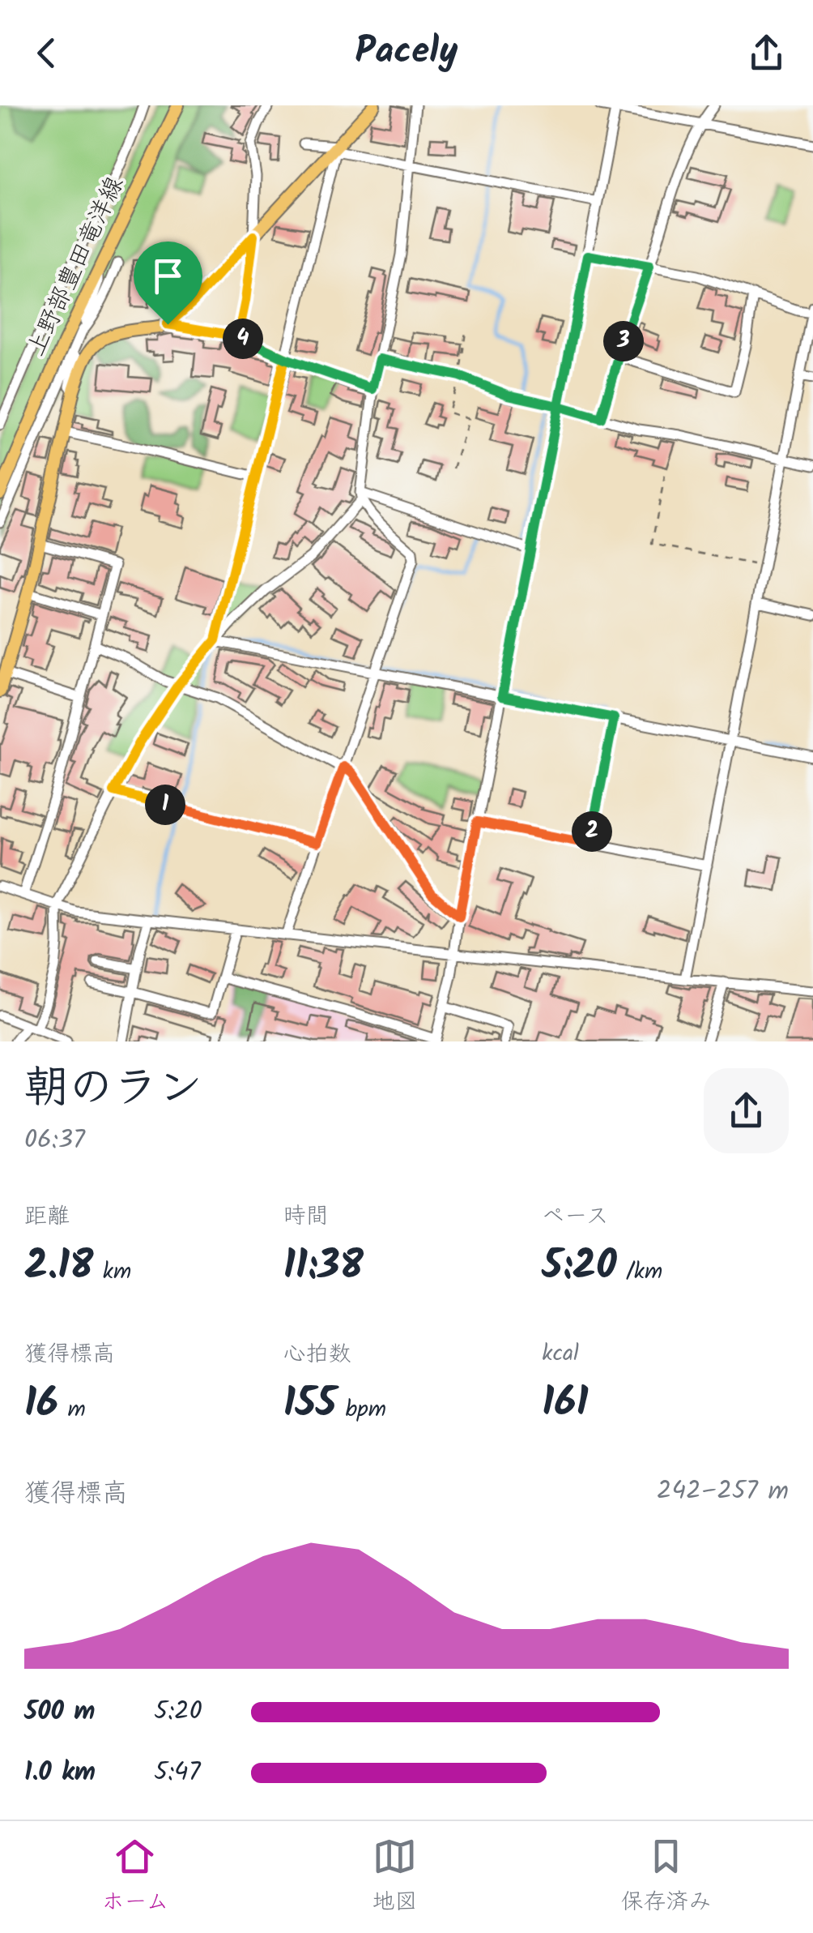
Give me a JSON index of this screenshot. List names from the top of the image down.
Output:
{
  "streets": {
    "main road": ["上野部豊田竜洋線"]
  },
  "page": {
    "header": "Pacely",
    "pins": [
      "4",
      "3",
      "1",
      "2"
    ],
    "heading": ["朝のラン", "06:37"],
    "stats": [
      ["距離", "2.18 km"],
      ["時間", "11:38"],
      ["ペース", "5:20 /km"],
      ["獲得標高", "16 m"],
      ["心拍数", "155 bpm"],
      ["kcal", "161"]
    ],
    "chart": ["獲得標高", "242–257 m"],
    "list": [
      {
        "name": "500 m",
        "note": "5:20"
      },
      {
        "name": "1.0 km",
        "note": "5:47"
      }
    ],
    "tabs": ["ホーム", "地図", "保存済み"]
  }
}
